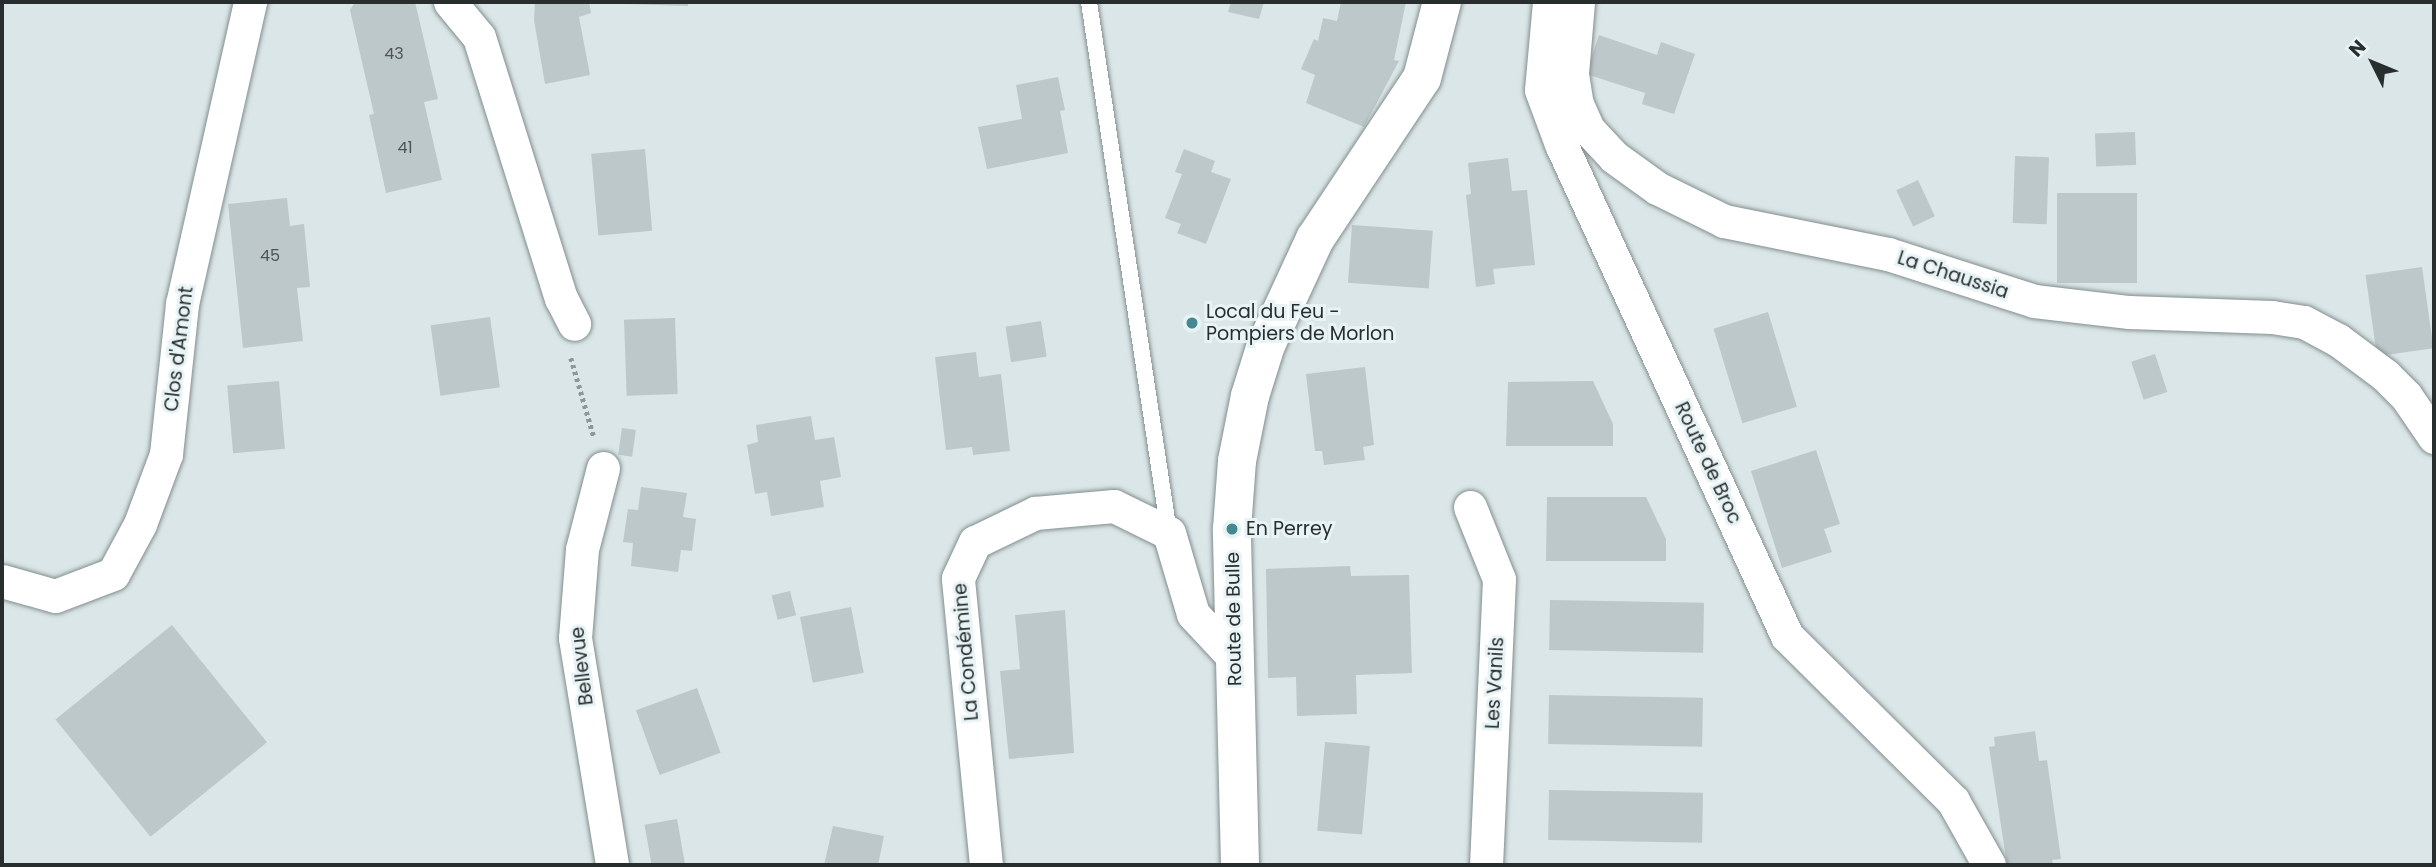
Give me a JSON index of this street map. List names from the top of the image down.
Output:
{
  "streets": {
    "street": [
      "La Chaussia",
      "Clos d'Amont",
      "Route de Broc",
      "Route de Bulle",
      "La Condémine",
      "Bellevue",
      "Les Vanils"
    ]
  },
  "places": ["Local du Feu - Pompiers de Morlon", "En Perrey"],
  "house_numbers": ["43", "41", "45"],
  "north": "top left"
}
